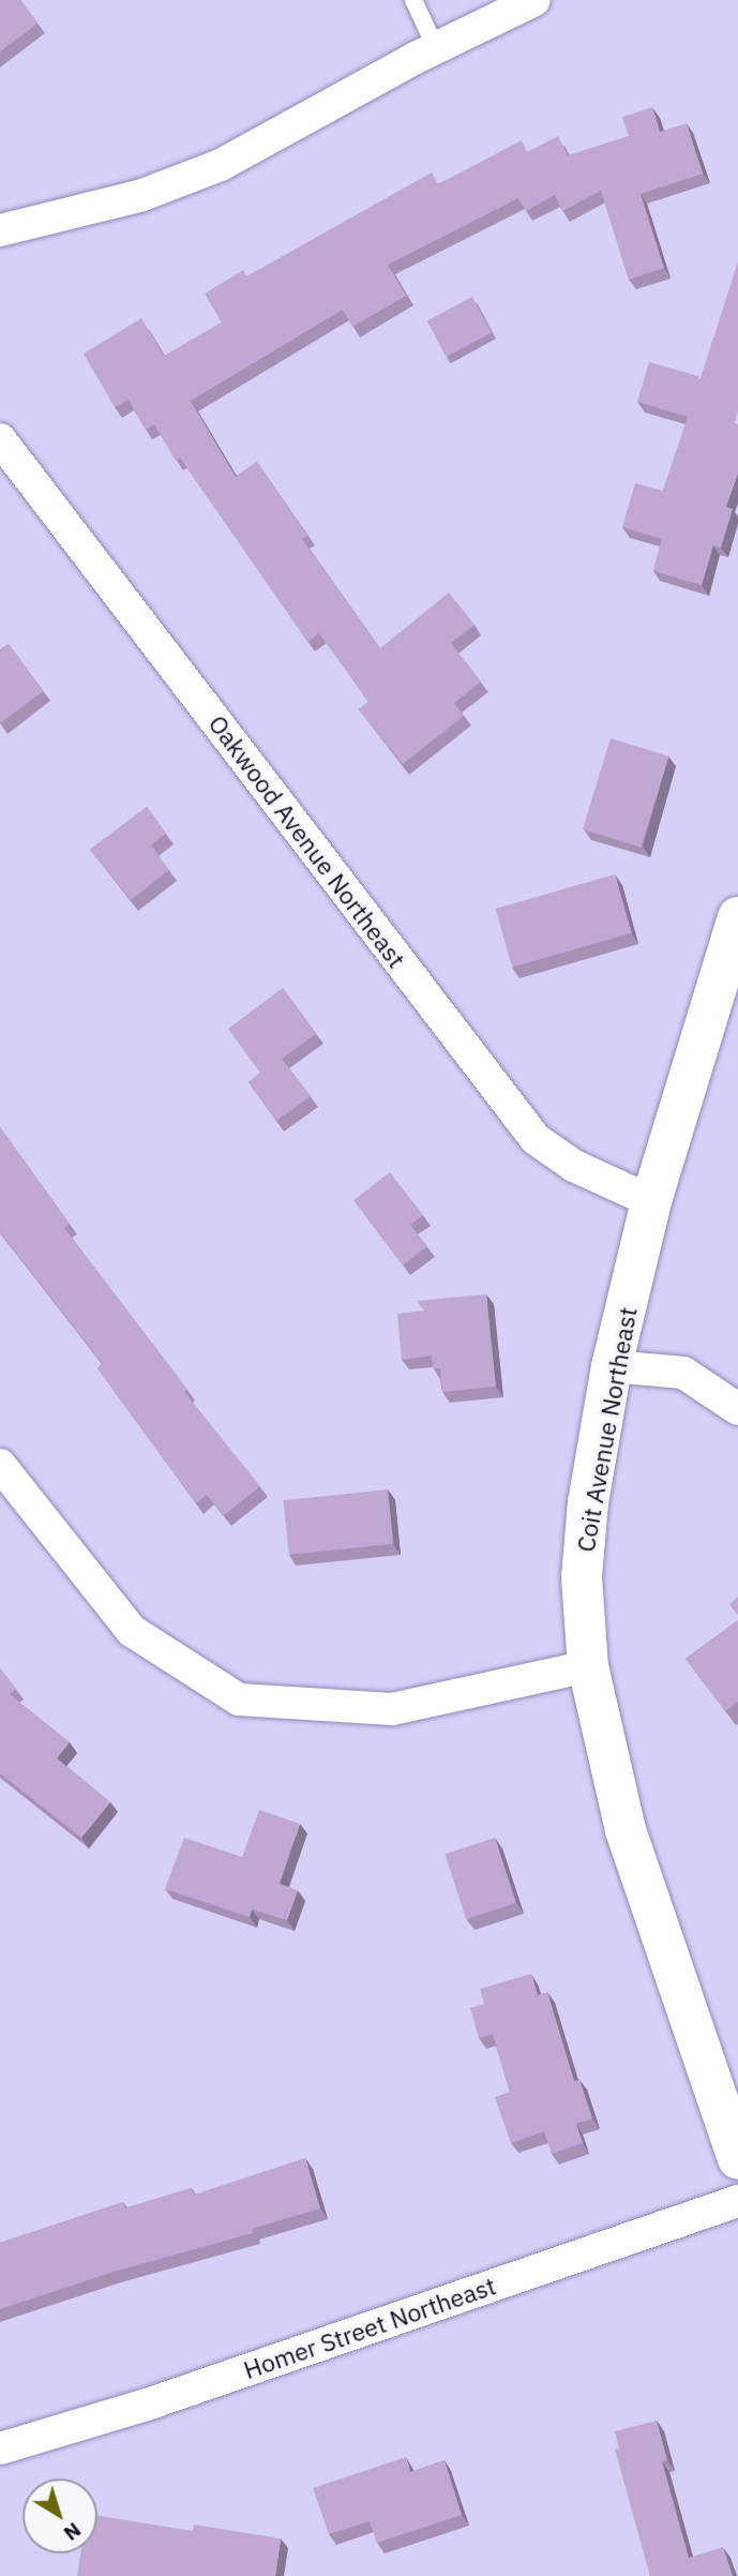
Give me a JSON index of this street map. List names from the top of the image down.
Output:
{
  "streets": {
    "street": ["Oakwood Avenue Northeast", "Coit Avenue Northeast", "Homer Street Northeast"]
  },
  "crossings": [
    ["Oakwood Avenue Northeast", "Coit Avenue Northeast"]
  ],
  "north": "bottom right"
}
